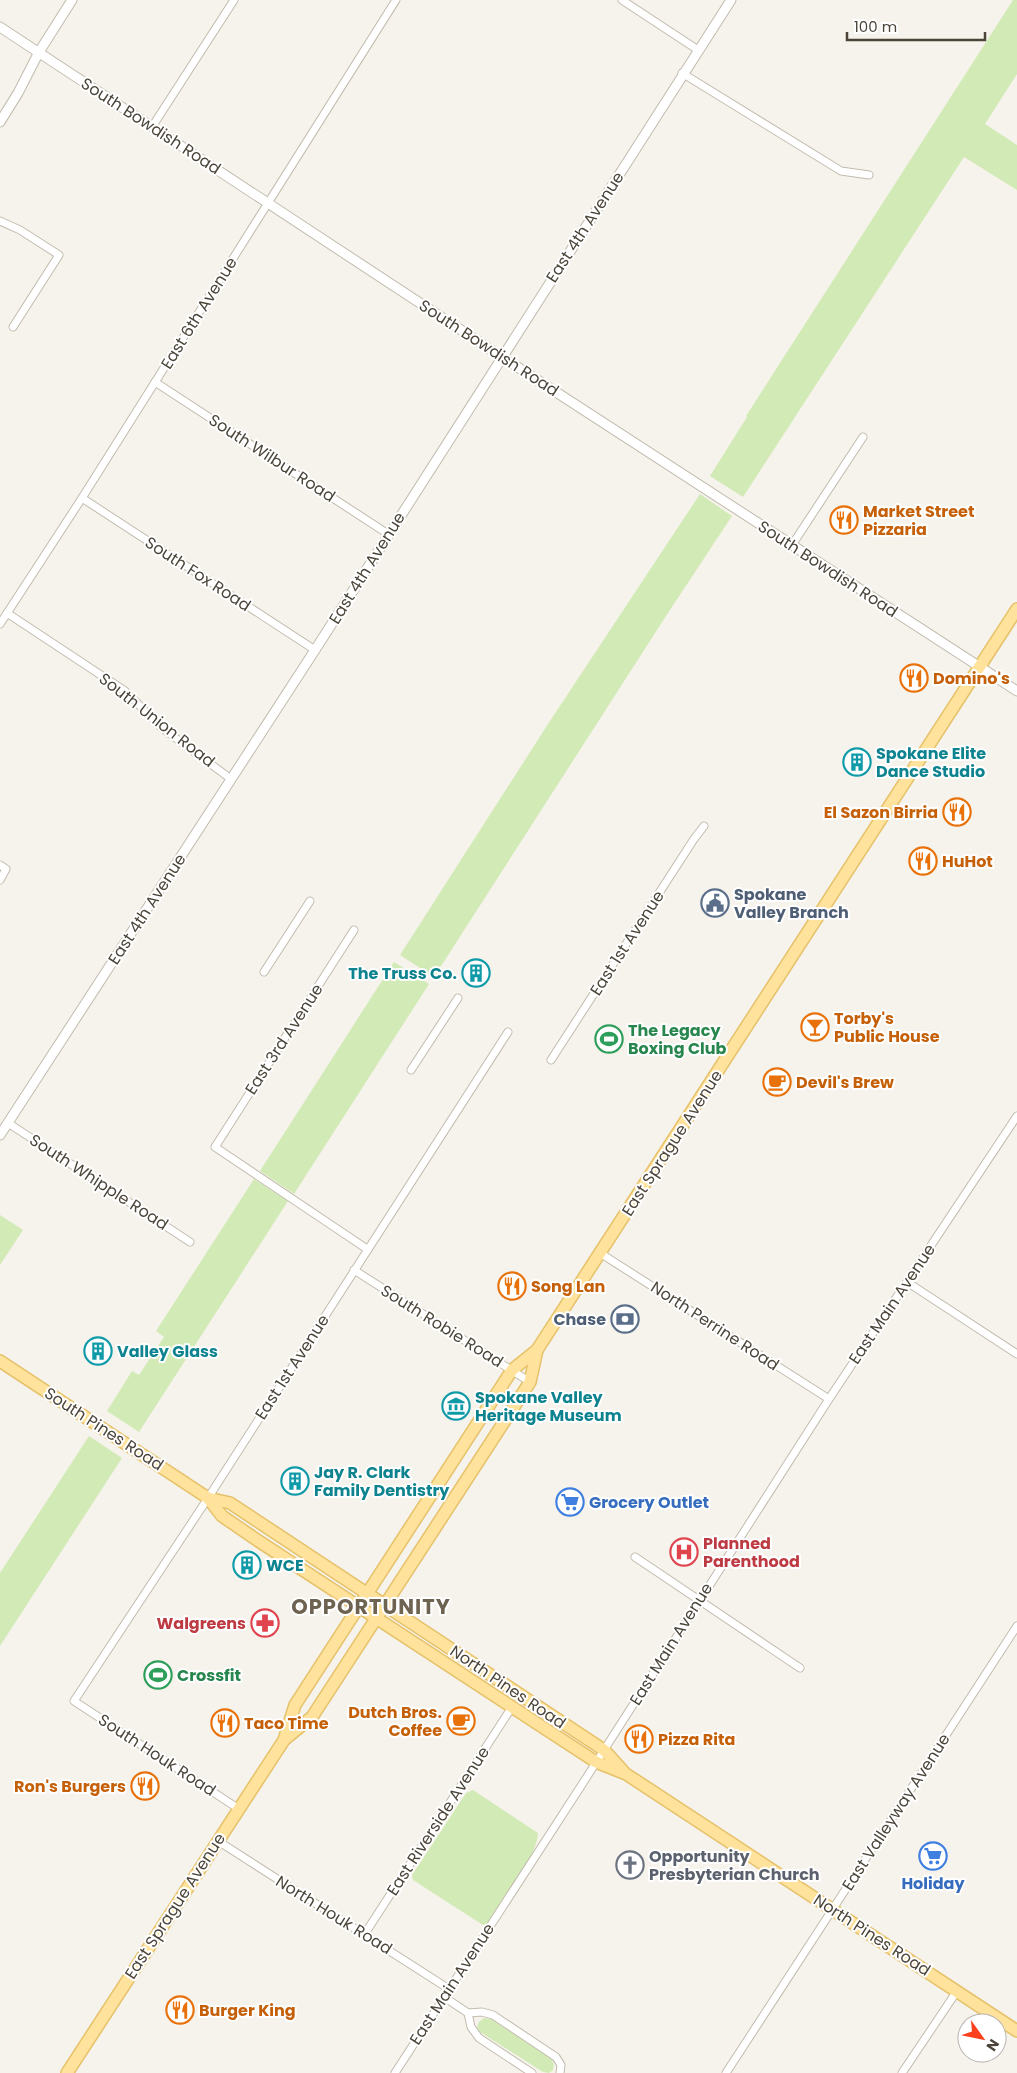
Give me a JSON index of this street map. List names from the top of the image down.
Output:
{
  "streets": {
    "main road": ["East Sprague Avenue", "South Pines Road", "North Pines Road"],
    "street": [
      "South Bowdish Road",
      "East 4th Avenue",
      "East 6th Avenue",
      "South Wilbur Road",
      "South Fox Road",
      "South Union Road",
      "East 1st Avenue",
      "East 3rd Avenue",
      "South Whipple Road",
      "East Main Avenue",
      "South Robie Road",
      "North Perrine Road",
      "South Houk Road",
      "East Valleyway Avenue",
      "East Riverside Avenue",
      "North Houk Road"
    ]
  },
  "crossings": [
    ["South Bowdish Road", "East 4th Avenue"],
    ["South Bowdish Road", "East 6th Avenue"],
    ["South Bowdish Road", "East Sprague Avenue"],
    ["East 4th Avenue", "South Wilbur Road"],
    ["East 4th Avenue", "South Fox Road"],
    ["East 4th Avenue", "South Union Road"],
    ["East 4th Avenue", "South Whipple Road"],
    ["East 6th Avenue", "South Wilbur Road"],
    ["East 6th Avenue", "South Fox Road"],
    ["East 6th Avenue", "South Union Road"],
    ["East 1st Avenue", "East 3rd Avenue"],
    ["East 1st Avenue", "South Robie Road"],
    ["East 1st Avenue", "South Pines Road"],
    ["East 1st Avenue", "South Houk Road"],
    ["East Sprague Avenue", "South Robie Road"],
    ["East Sprague Avenue", "North Perrine Road"],
    ["East Sprague Avenue", "South Pines Road"],
    ["East Sprague Avenue", "North Pines Road"],
    ["East Sprague Avenue", "South Houk Road"],
    ["East Sprague Avenue", "North Houk Road"],
    ["East Main Avenue", "North Perrine Road"],
    ["East Main Avenue", "North Pines Road"],
    ["East Main Avenue", "North Houk Road"],
    ["South Pines Road", "North Pines Road"],
    ["North Pines Road", "East Valleyway Avenue"],
    ["North Pines Road", "East Riverside Avenue"],
    ["East Riverside Avenue", "North Houk Road"]
  ],
  "districts": ["OPPORTUNITY"],
  "places": {
    "restaurant": [
      "Market Street Pizzaria",
      "Domino's",
      "El Sazon Birria",
      "HuHot",
      "Song Lan",
      "Taco Time",
      "Pizza Rita",
      "Ron's Burgers",
      "Burger King"
    ],
    "building": [
      "Spokane Elite Dance Studio",
      "The Truss Co.",
      "Valley Glass",
      "Jay R. Clark Family Dentistry",
      "WCE"
    ],
    "public building": ["Spokane Valley Branch"],
    "bar": ["Torby's Public House"],
    "sports": ["The Legacy Boxing Club", "Crossfit"],
    "cafe": ["Devil's Brew", "Dutch Bros. Coffee"],
    "bank": ["Chase"],
    "museum": ["Spokane Valley Heritage Museum"],
    "supermarket": ["Grocery Outlet", "Holiday"],
    "hospital": ["Planned Parenthood"],
    "pharmacy": ["Walgreens"],
    "church": ["Opportunity Presbyterian Church"]
  },
  "scale_bar": "100 m",
  "north": "bottom right"
}
